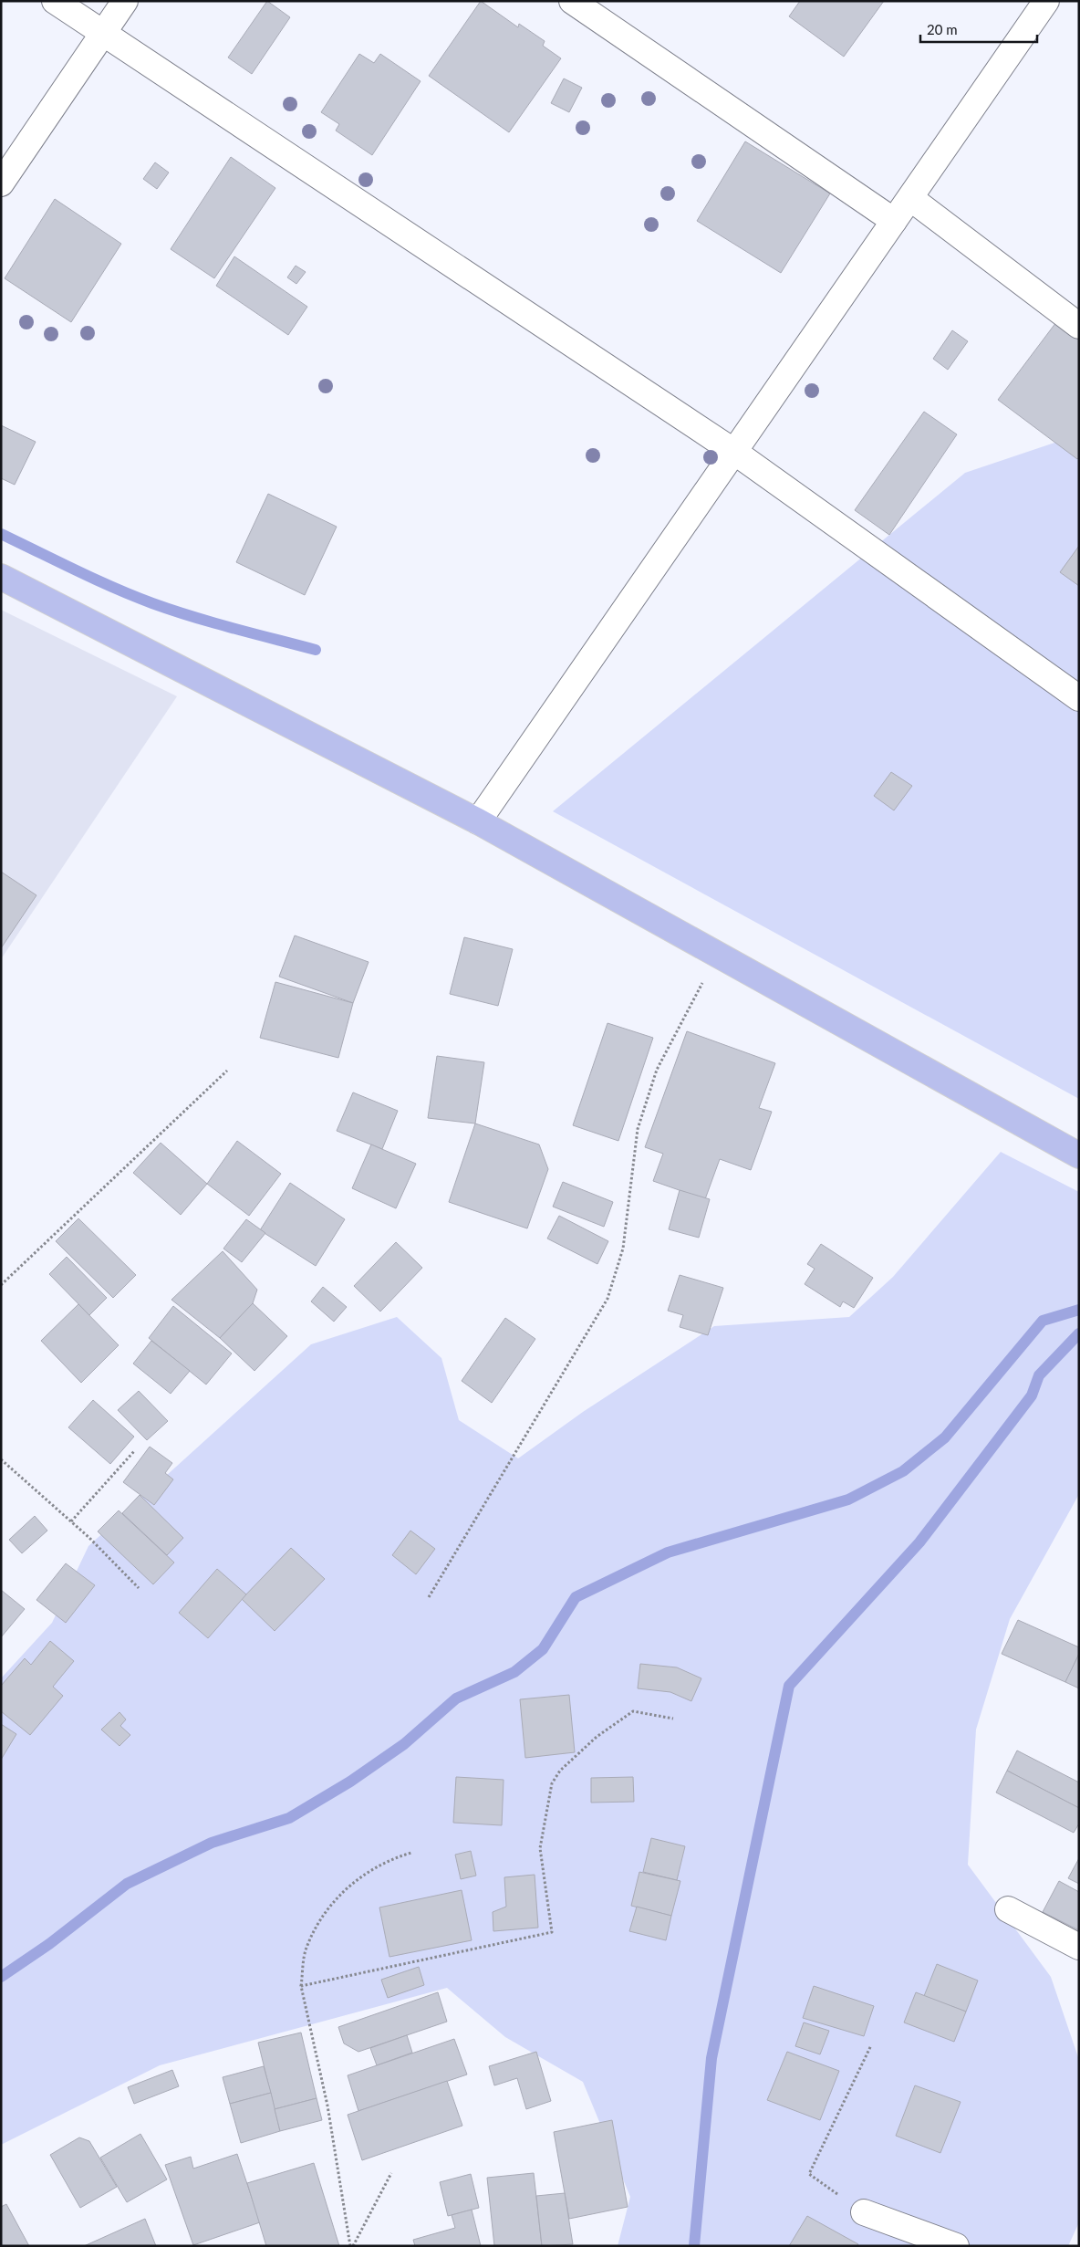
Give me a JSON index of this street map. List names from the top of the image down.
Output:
{
  "scale_bar": "20 m"
}
